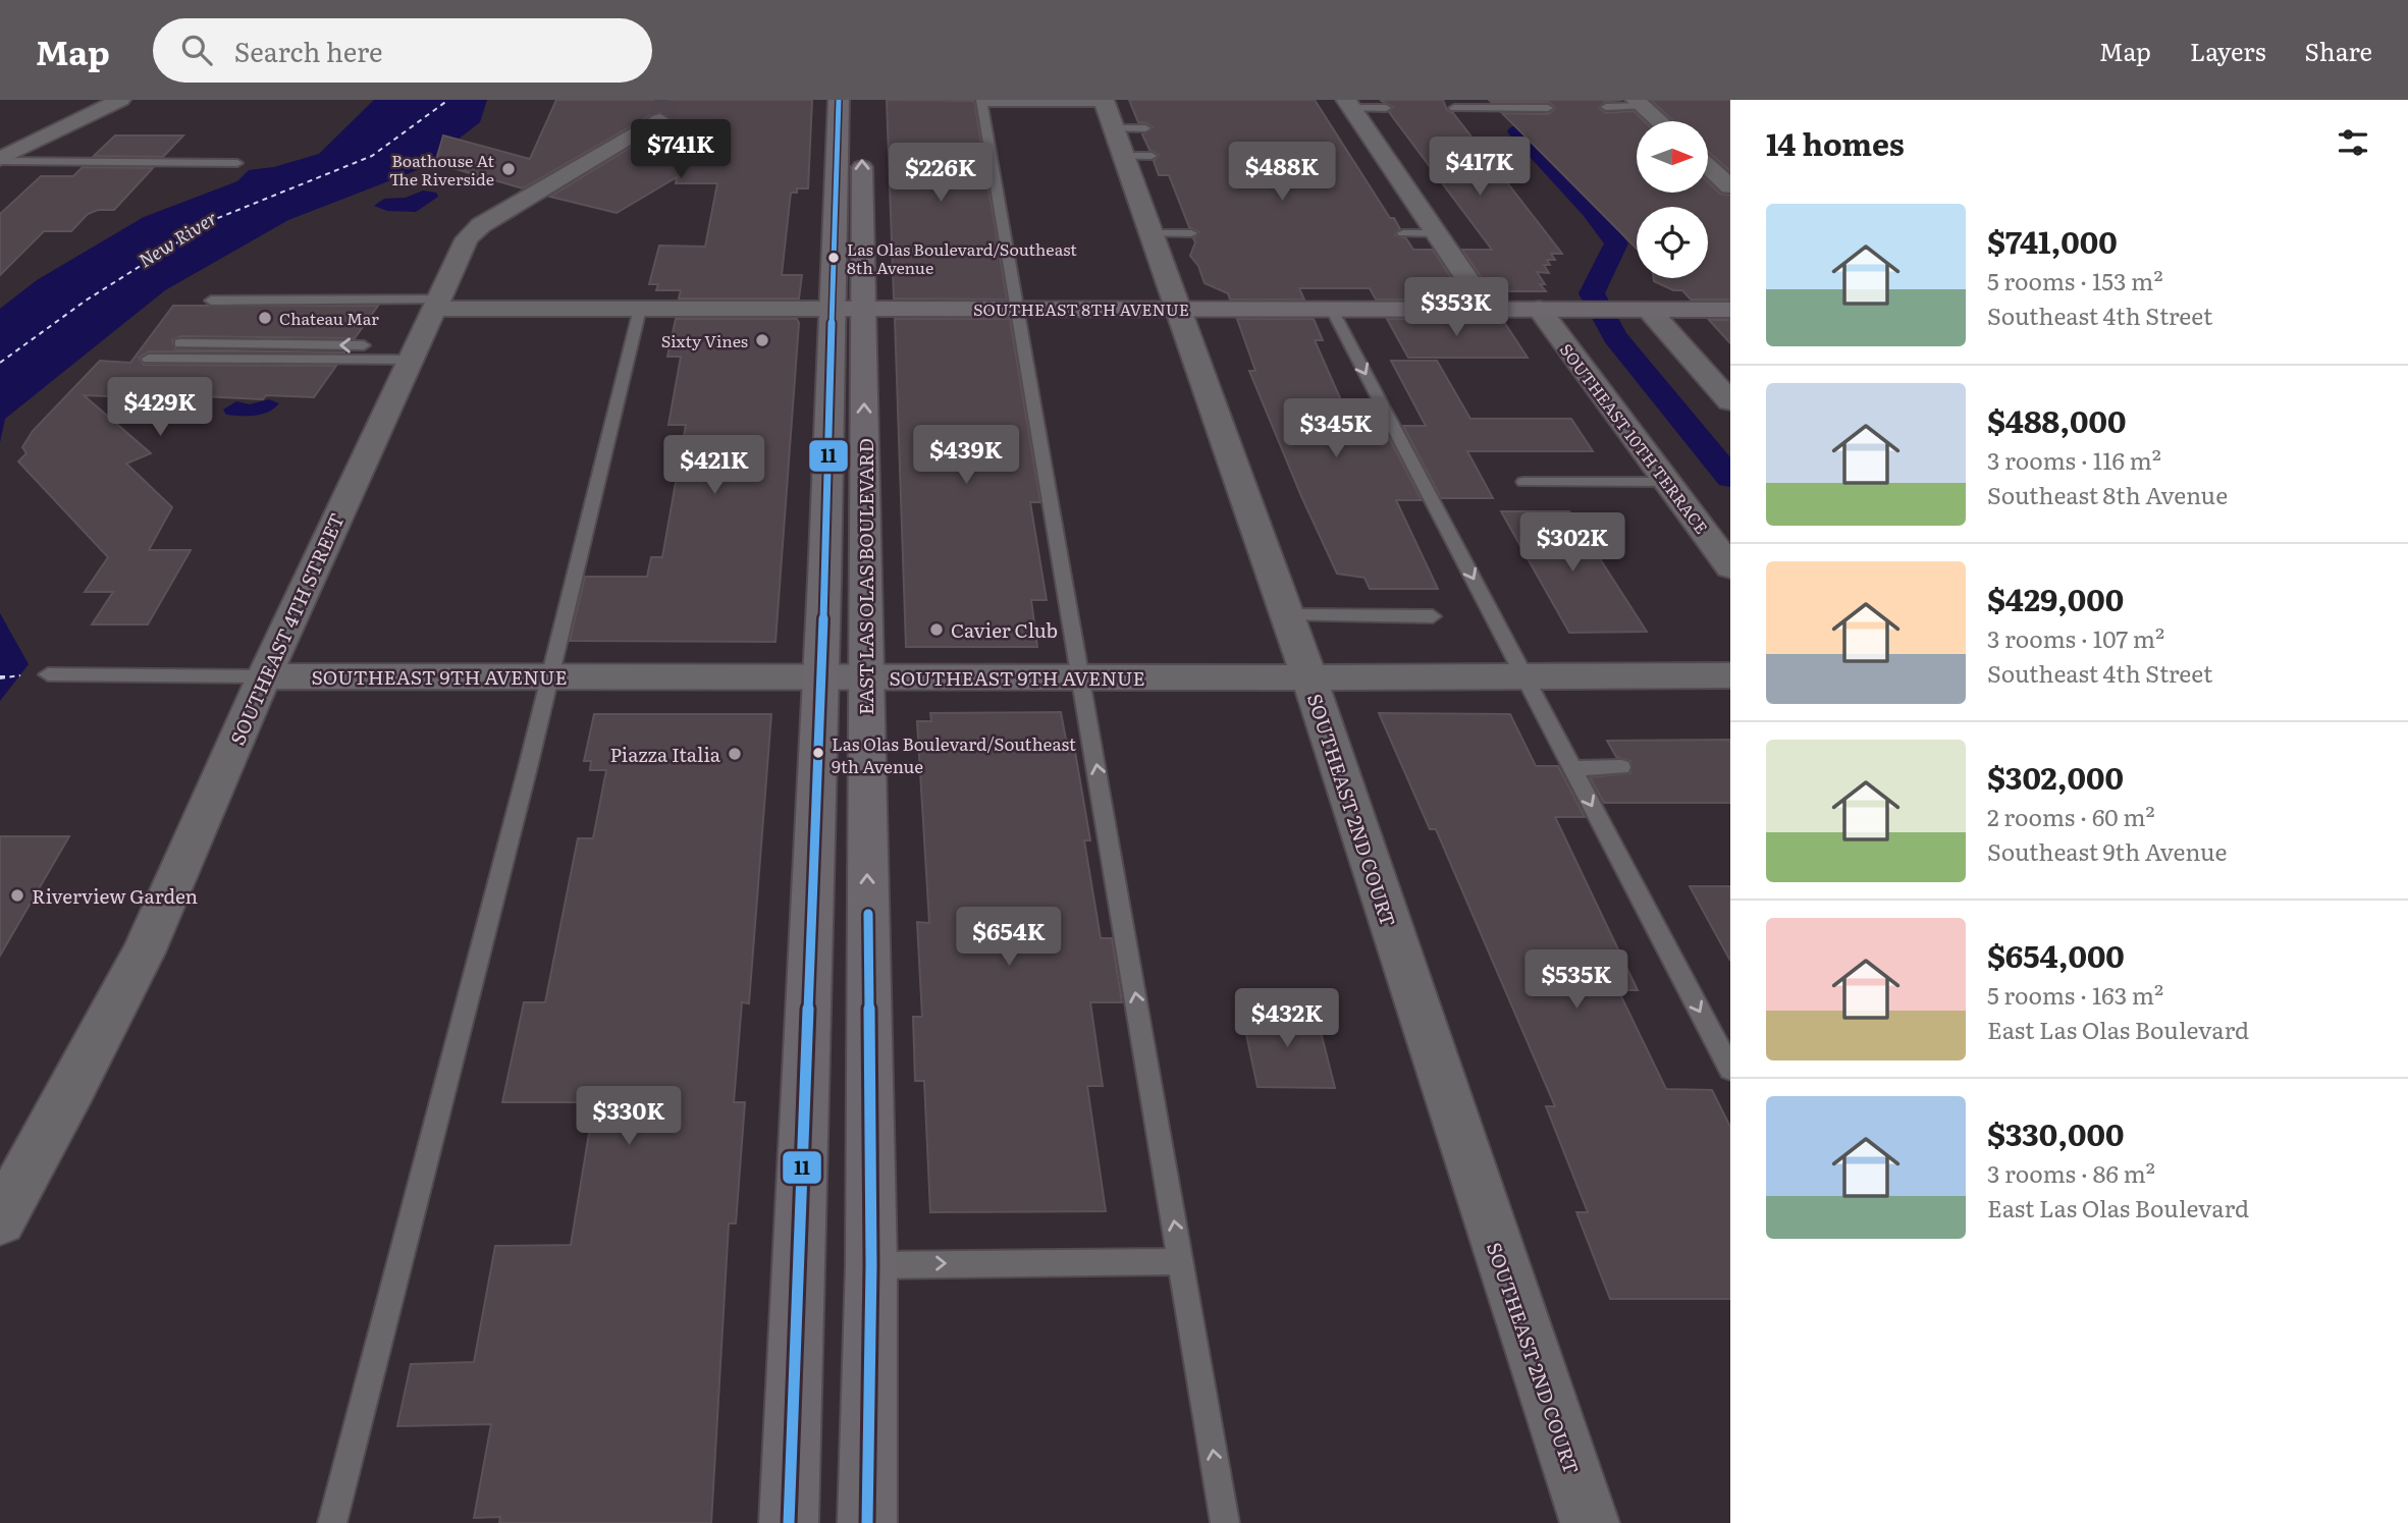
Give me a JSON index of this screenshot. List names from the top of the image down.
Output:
{
  "streets": {
    "main road": ["SOUTHEAST 8TH AVENUE", "EAST LAS OLAS BOULEVARD"],
    "street": [
      "SOUTHEAST 10TH TERRACE",
      "SOUTHEAST 4TH STREET",
      "SOUTHEAST 9TH AVENUE",
      "SOUTHEAST 2ND COURT"
    ]
  },
  "crossings": [
    ["SOUTHEAST 8TH AVENUE", "SOUTHEAST 10TH TERRACE"],
    ["SOUTHEAST 8TH AVENUE", "EAST LAS OLAS BOULEVARD"],
    ["SOUTHEAST 8TH AVENUE", "SOUTHEAST 4TH STREET"],
    ["SOUTHEAST 8TH AVENUE", "SOUTHEAST 2ND COURT"],
    ["EAST LAS OLAS BOULEVARD", "SOUTHEAST 9TH AVENUE"],
    ["SOUTHEAST 4TH STREET", "SOUTHEAST 9TH AVENUE"],
    ["SOUTHEAST 9TH AVENUE", "SOUTHEAST 2ND COURT"]
  ],
  "water": ["New River"],
  "places": [
    "Boathouse At The Riverside",
    "Las Olas Boulevard/Southeast 8th Avenue",
    "Chateau Mar",
    "Sixty Vines",
    "Cavier Club",
    "Las Olas Boulevard/Southeast 9th Avenue",
    "Piazza Italia",
    "Riverview Garden"
  ],
  "lines": ["transit line 11"],
  "north": "right",
  "page": {
    "header": "Map",
    "search": "Search here",
    "nav": ["Map", "Layers", "Share"],
    "heading": "14 homes",
    "price": [
      "$741K",
      "$417K",
      "$488K",
      "$226K",
      "$353K",
      "$429K",
      "$345K",
      "$439K",
      "$421K",
      "$302K",
      "$654K",
      "$535K",
      "$432K",
      "$330K"
    ],
    "list": [
      {
        "name": "$741,000",
        "note": "5 rooms · 153 m² · Southeast 4th Street"
      },
      {
        "name": "$488,000",
        "note": "3 rooms · 116 m² · Southeast 8th Avenue"
      },
      {
        "name": "$429,000",
        "note": "3 rooms · 107 m² · Southeast 4th Street"
      },
      {
        "name": "$302,000",
        "note": "2 rooms · 60 m² · Southeast 9th Avenue"
      },
      {
        "name": "$654,000",
        "note": "5 rooms · 163 m² · East Las Olas Boulevard"
      },
      {
        "name": "$330,000",
        "note": "3 rooms · 86 m² · East Las Olas Boulevard"
      }
    ]
  }
}
